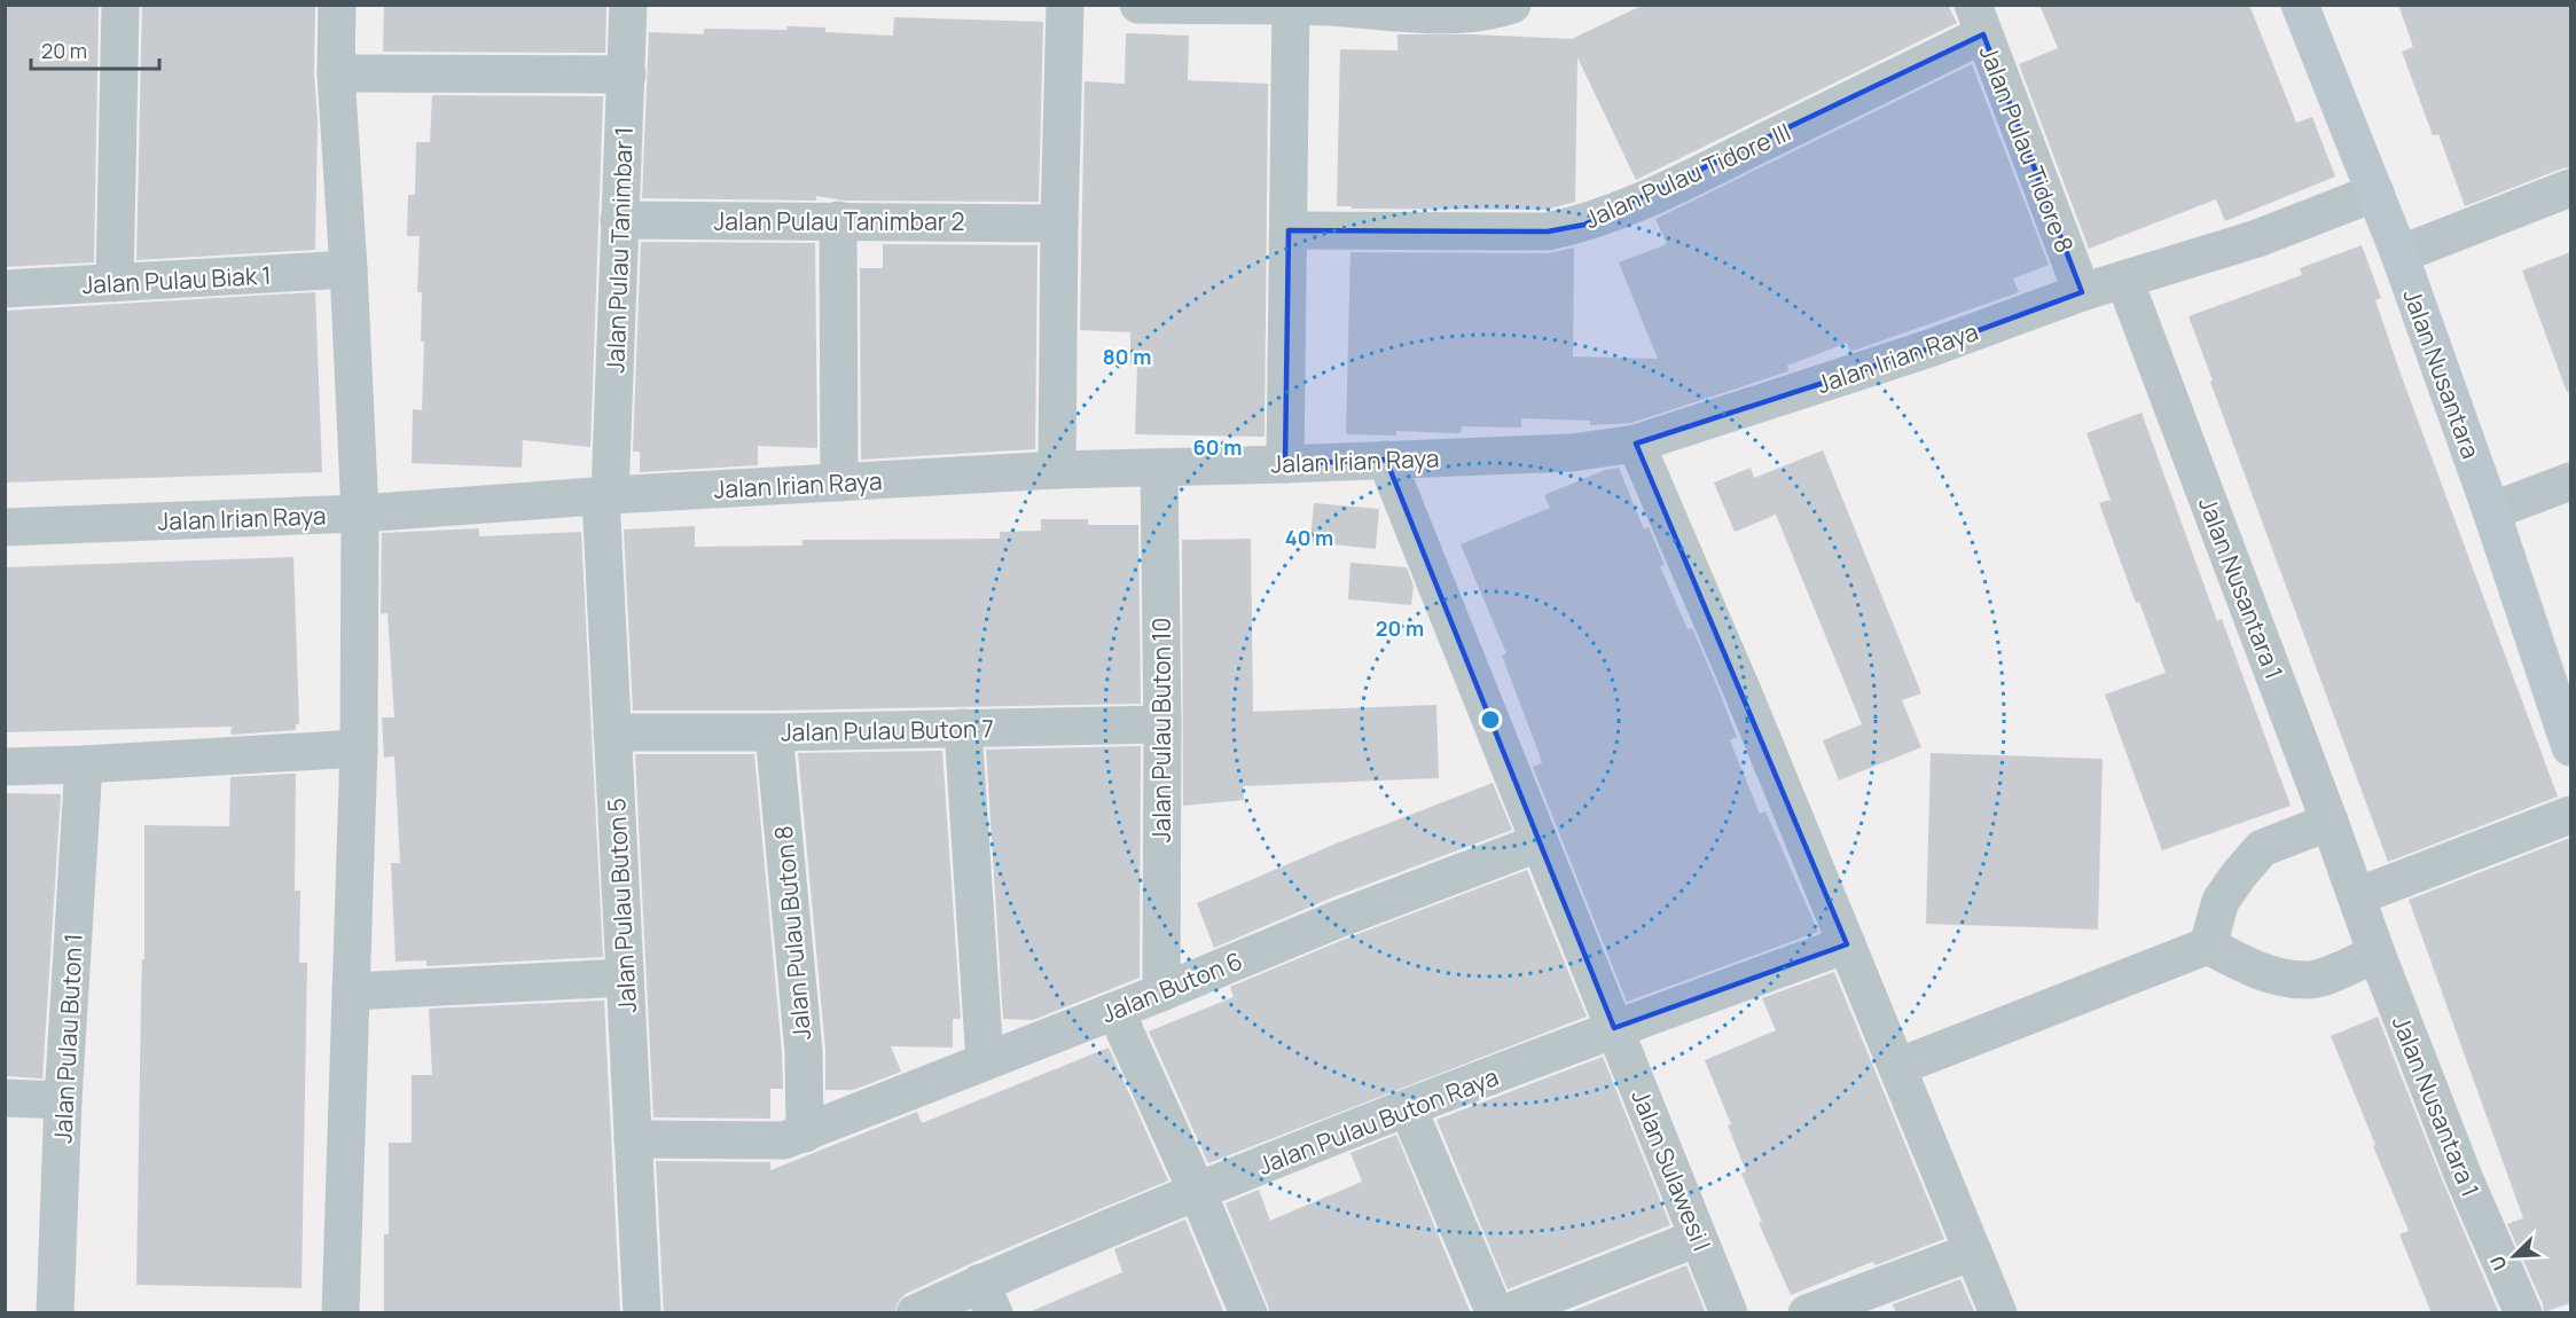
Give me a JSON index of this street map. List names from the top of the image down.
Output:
{
  "streets": {
    "street": [
      "Jalan Pulau Tidore 8",
      "Jalan Pulau Tidore III",
      "Jalan Pulau Tanimbar 2",
      "Jalan Pulau Tanimbar 1",
      "Jalan Pulau Biak 1",
      "Jalan Irian Raya",
      "Jalan Nusantara",
      "Jalan Nusantara 1",
      "Jalan Pulau Buton 7",
      "Jalan Pulau Buton 10",
      "Jalan Pulau Buton 5",
      "Jalan Pulau Buton 8",
      "Jalan Buton 6",
      "Jalan Pulau Buton 1",
      "Jalan Pulau Buton Raya",
      "Jalan Sulawesi I"
    ]
  },
  "crossings": [
    ["Jalan Pulau Tidore 8", "Jalan Pulau Tidore III"],
    ["Jalan Pulau Tidore 8", "Jalan Irian Raya"],
    ["Jalan Pulau Tanimbar 2", "Jalan Pulau Tanimbar 1"],
    ["Jalan Pulau Tanimbar 1", "Jalan Irian Raya"],
    ["Jalan Pulau Tanimbar 1", "Jalan Pulau Buton 5"],
    ["Jalan Irian Raya", "Jalan Nusantara"],
    ["Jalan Irian Raya", "Jalan Nusantara 1"],
    ["Jalan Irian Raya", "Jalan Pulau Buton 10"],
    ["Jalan Irian Raya", "Jalan Pulau Buton 5"],
    ["Jalan Irian Raya", "Jalan Sulawesi I"],
    ["Jalan Pulau Buton 7", "Jalan Pulau Buton 10"],
    ["Jalan Pulau Buton 7", "Jalan Pulau Buton 5"],
    ["Jalan Pulau Buton 7", "Jalan Pulau Buton 8"],
    ["Jalan Pulau Buton 10", "Jalan Buton 6"],
    ["Jalan Pulau Buton 5", "Jalan Buton 6"],
    ["Jalan Pulau Buton 8", "Jalan Buton 6"],
    ["Jalan Buton 6", "Jalan Sulawesi I"],
    ["Jalan Pulau Buton Raya", "Jalan Sulawesi I"]
  ],
  "scale_bar": "20 m",
  "north": "bottom left",
  "rings": [
    "80 m",
    "60 m",
    "40 m",
    "20 m"
  ]
}
